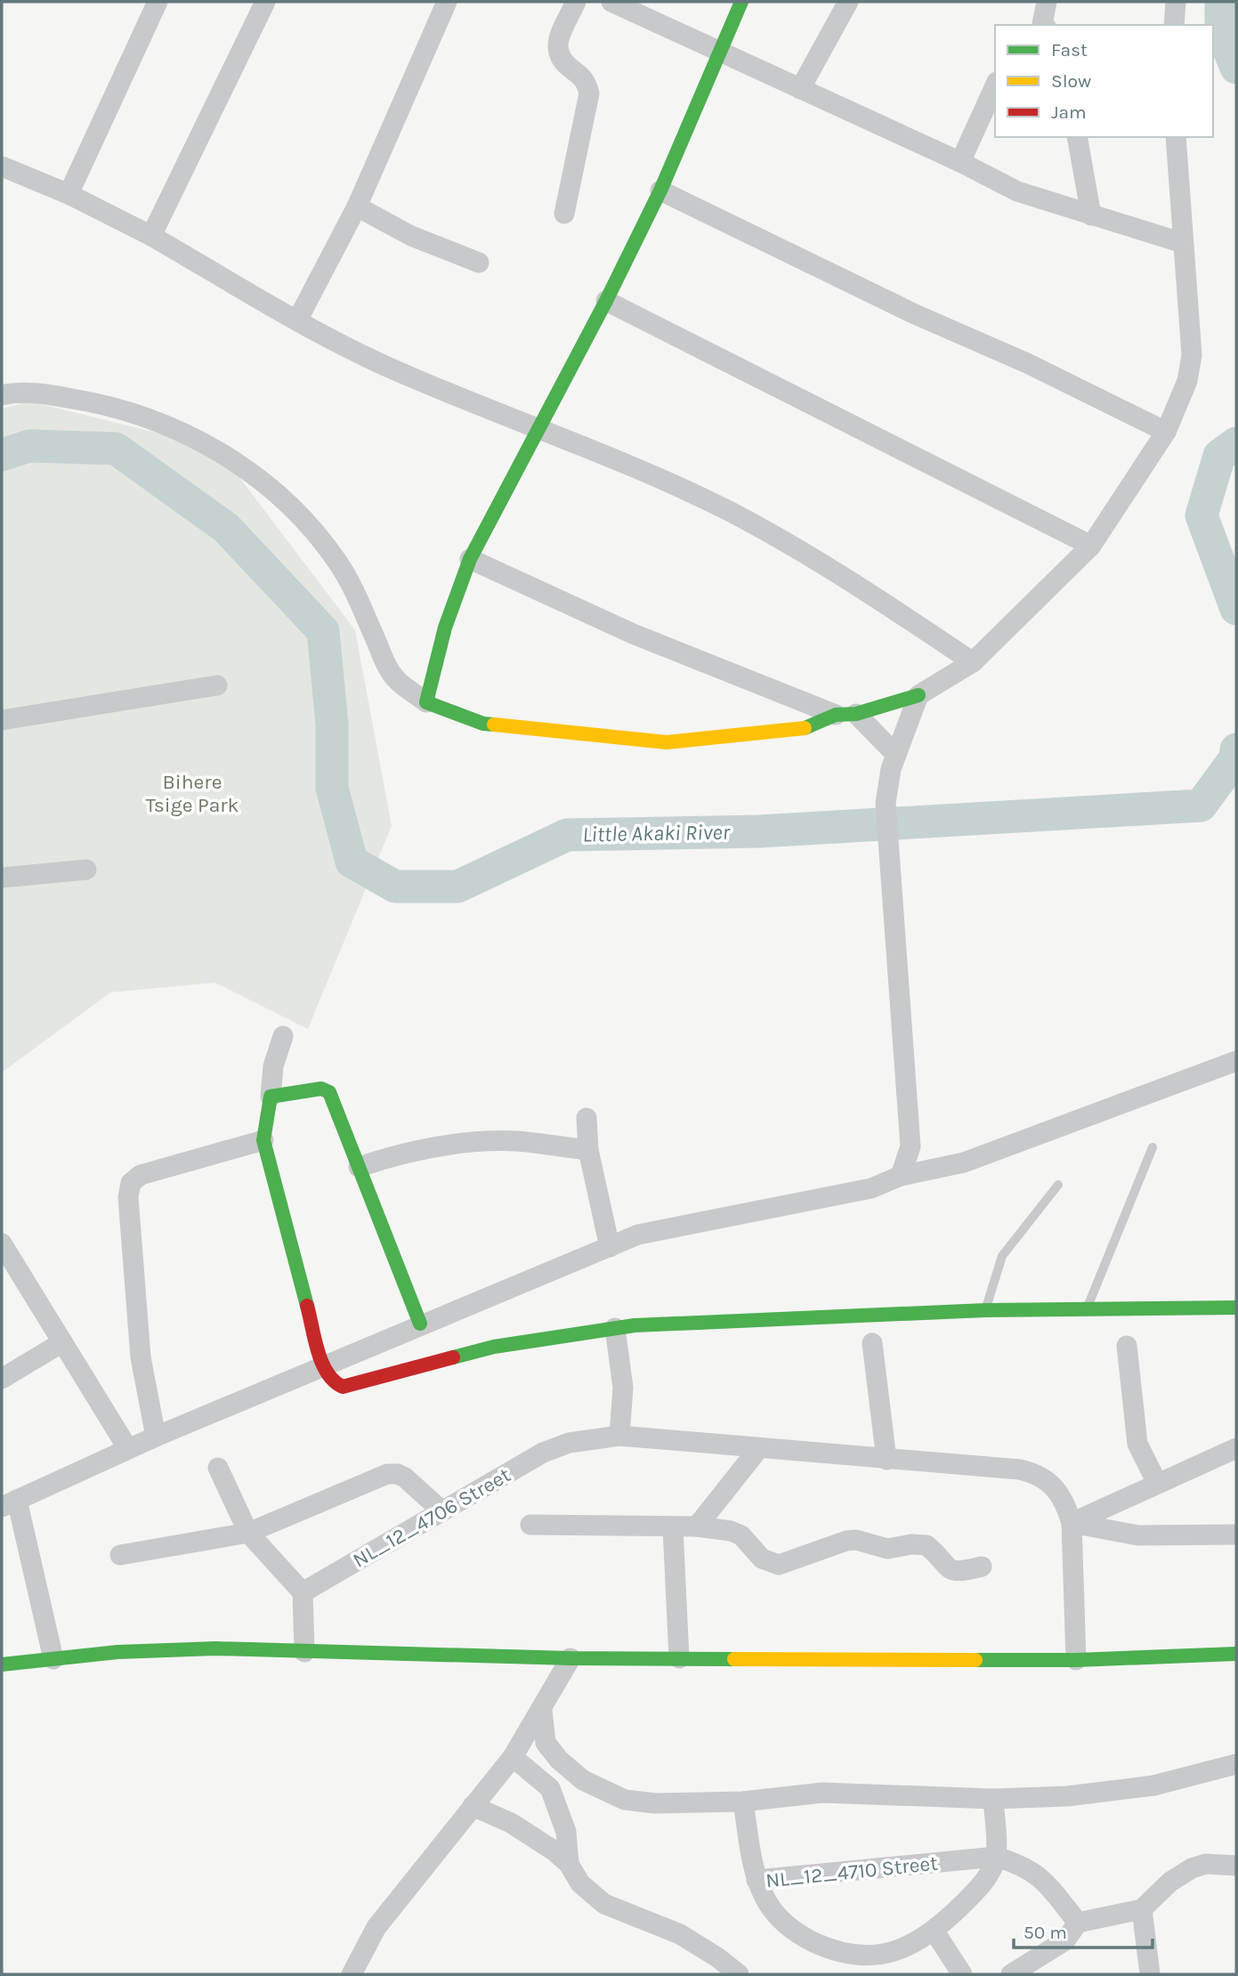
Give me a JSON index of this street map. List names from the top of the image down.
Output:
{
  "streets": {
    "street": ["NL_12_4706 Street", "NL_12_4710 Street"]
  },
  "water": ["Little Akaki River"],
  "parks": ["Bihere Tsige Park"],
  "legend": ["Fast", "Slow", "Jam"],
  "scale_bar": "50 m"
}
